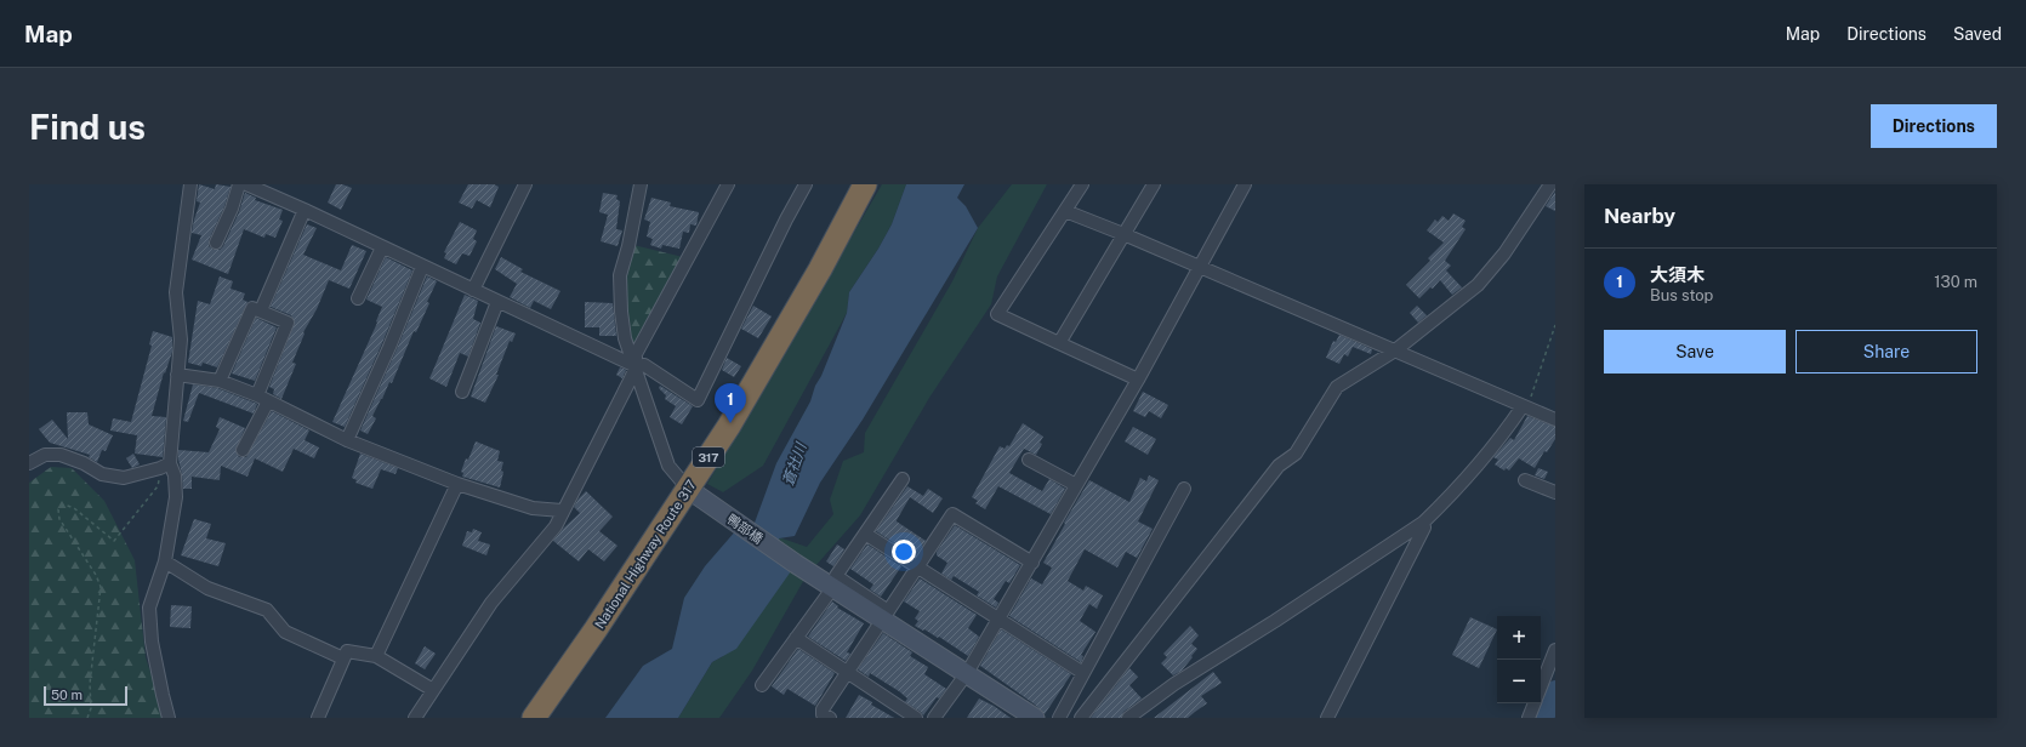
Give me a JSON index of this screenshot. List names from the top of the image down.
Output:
{
  "streets": {
    "highway": ["317", "National Highway Route 317"],
    "street": ["鴨部橋"]
  },
  "crossings": [
    ["鴨部橋", "National Highway Route 317"]
  ],
  "water": ["蒼社川"],
  "scale_bar": "50 m",
  "page": {
    "header": "Map",
    "nav": ["Map", "Directions", "Saved"],
    "buttons": [
      "Directions",
      ["Save", "Share"]
    ],
    "title": "Find us",
    "heading": "Nearby",
    "list": [
      {
        "mark": "1",
        "name": "大須木",
        "note": "Bus stop",
        "value": "130 m"
      }
    ],
    "pins": "1",
    "map_buttons": ["+", "−"],
    "scale": "50 m"
  }
}
